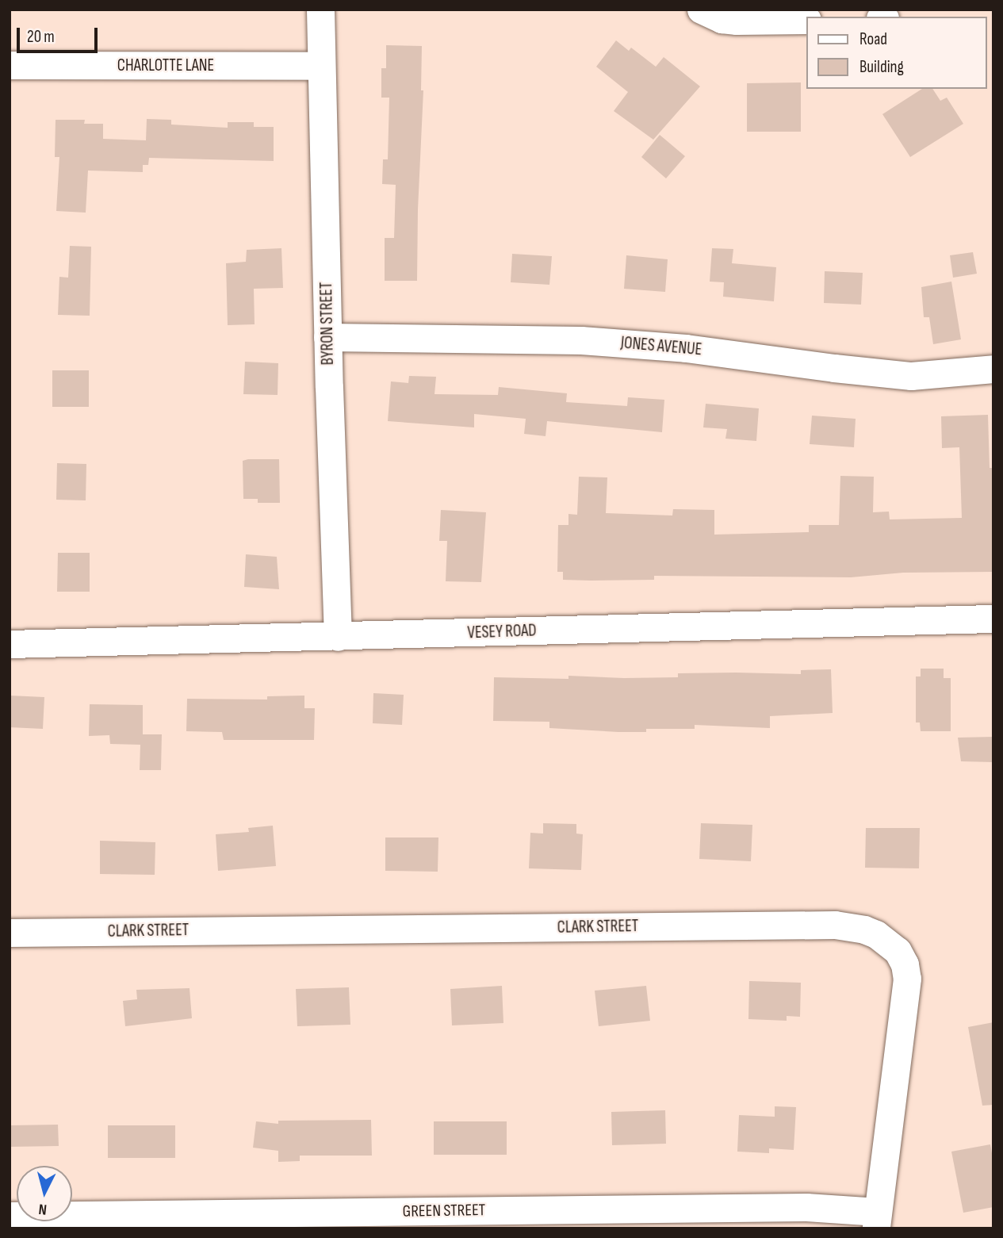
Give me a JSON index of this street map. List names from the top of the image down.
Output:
{
  "streets": {
    "street": [
      "CHARLOTTE LANE",
      "BYRON STREET",
      "JONES AVENUE",
      "VESEY ROAD",
      "CLARK STREET",
      "GREEN STREET"
    ]
  },
  "crossings": [
    ["CHARLOTTE LANE", "BYRON STREET"],
    ["BYRON STREET", "JONES AVENUE"],
    ["BYRON STREET", "VESEY ROAD"],
    ["CLARK STREET", "GREEN STREET"]
  ],
  "legend": ["Road", "Building"],
  "scale_bar": "20 m",
  "north": "bottom"
}
